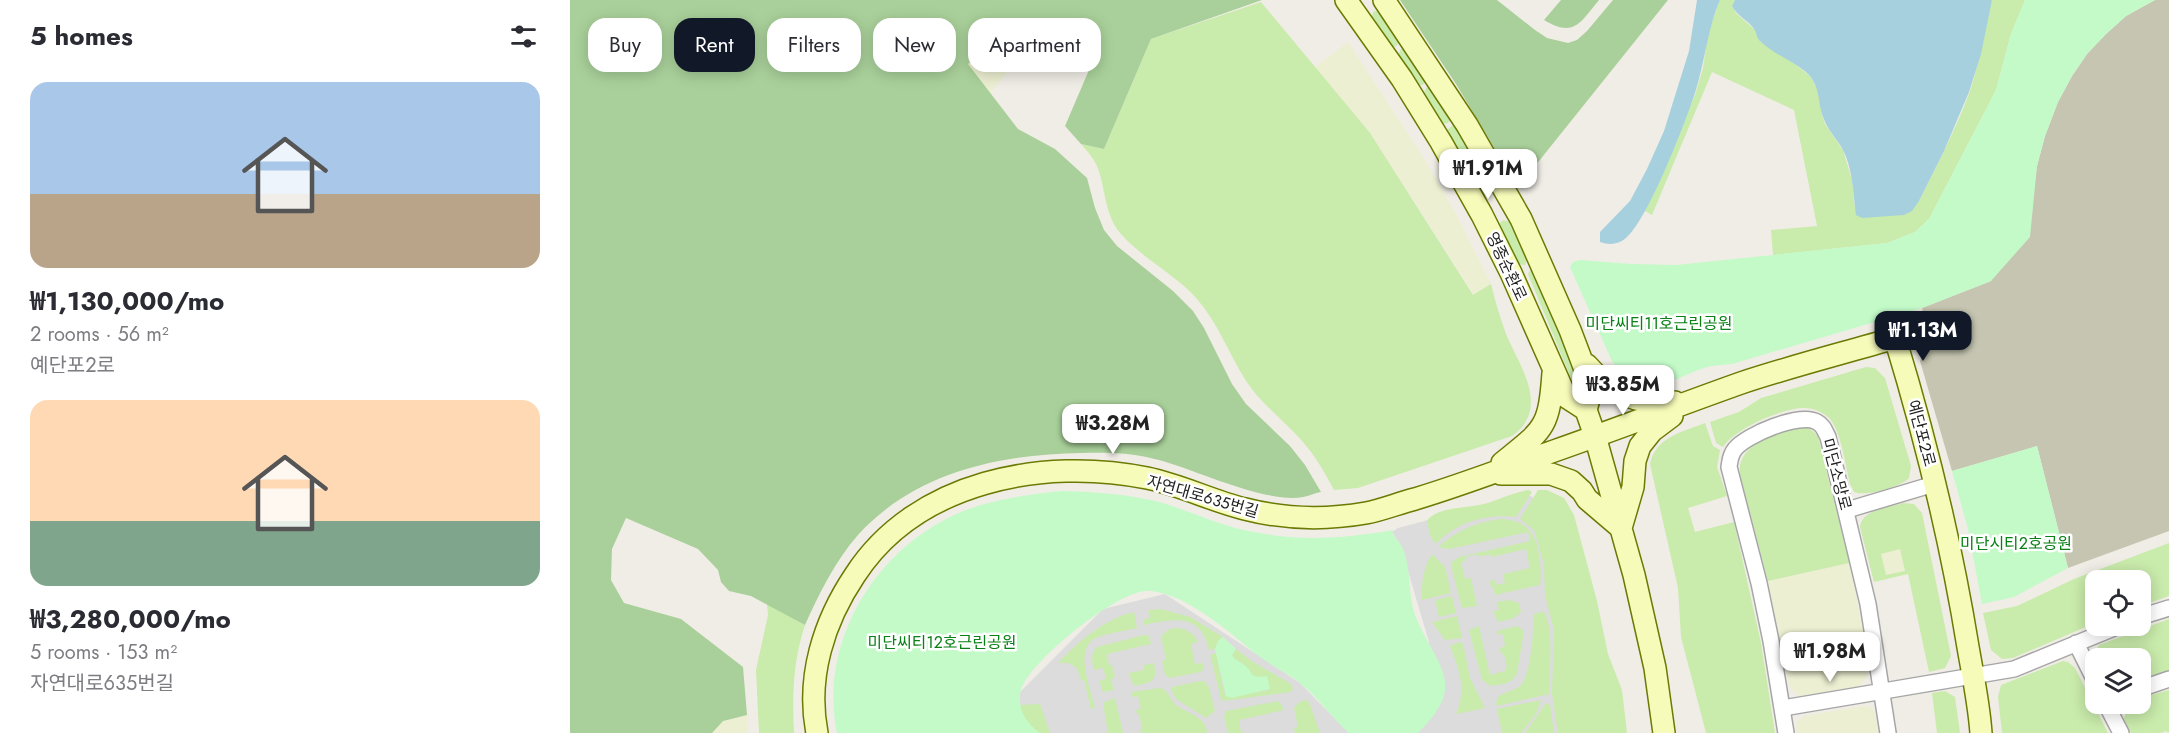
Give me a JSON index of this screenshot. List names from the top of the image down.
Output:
{
  "streets": {
    "street": [
      "영종순환로",
      "예단포2로",
      "미단소망로",
      "자연대로635번길"
    ]
  },
  "crossings": [
    ["영종순환로", "예단포2로"],
    ["영종순환로", "자연대로635번길"],
    ["예단포2로", "자연대로635번길"]
  ],
  "parks": ["미단씨티11호근린공원", "미단시티2호공원", "미단씨티12호근린공원"],
  "page": {
    "heading": "5 homes",
    "chip": [
      "Buy",
      "Rent",
      "Filters",
      "New",
      "Apartment"
    ],
    "list": [
      {
        "name": "₩1,130,000/mo",
        "note": "2 rooms · 56 m² · 예단포2로"
      },
      {
        "name": "₩3,280,000/mo",
        "note": "5 rooms · 153 m² · 자연대로635번길"
      }
    ],
    "price": [
      "₩1.91M",
      "₩1.13M",
      "₩3.85M",
      "₩3.28M",
      "₩1.98M"
    ]
  }
}
